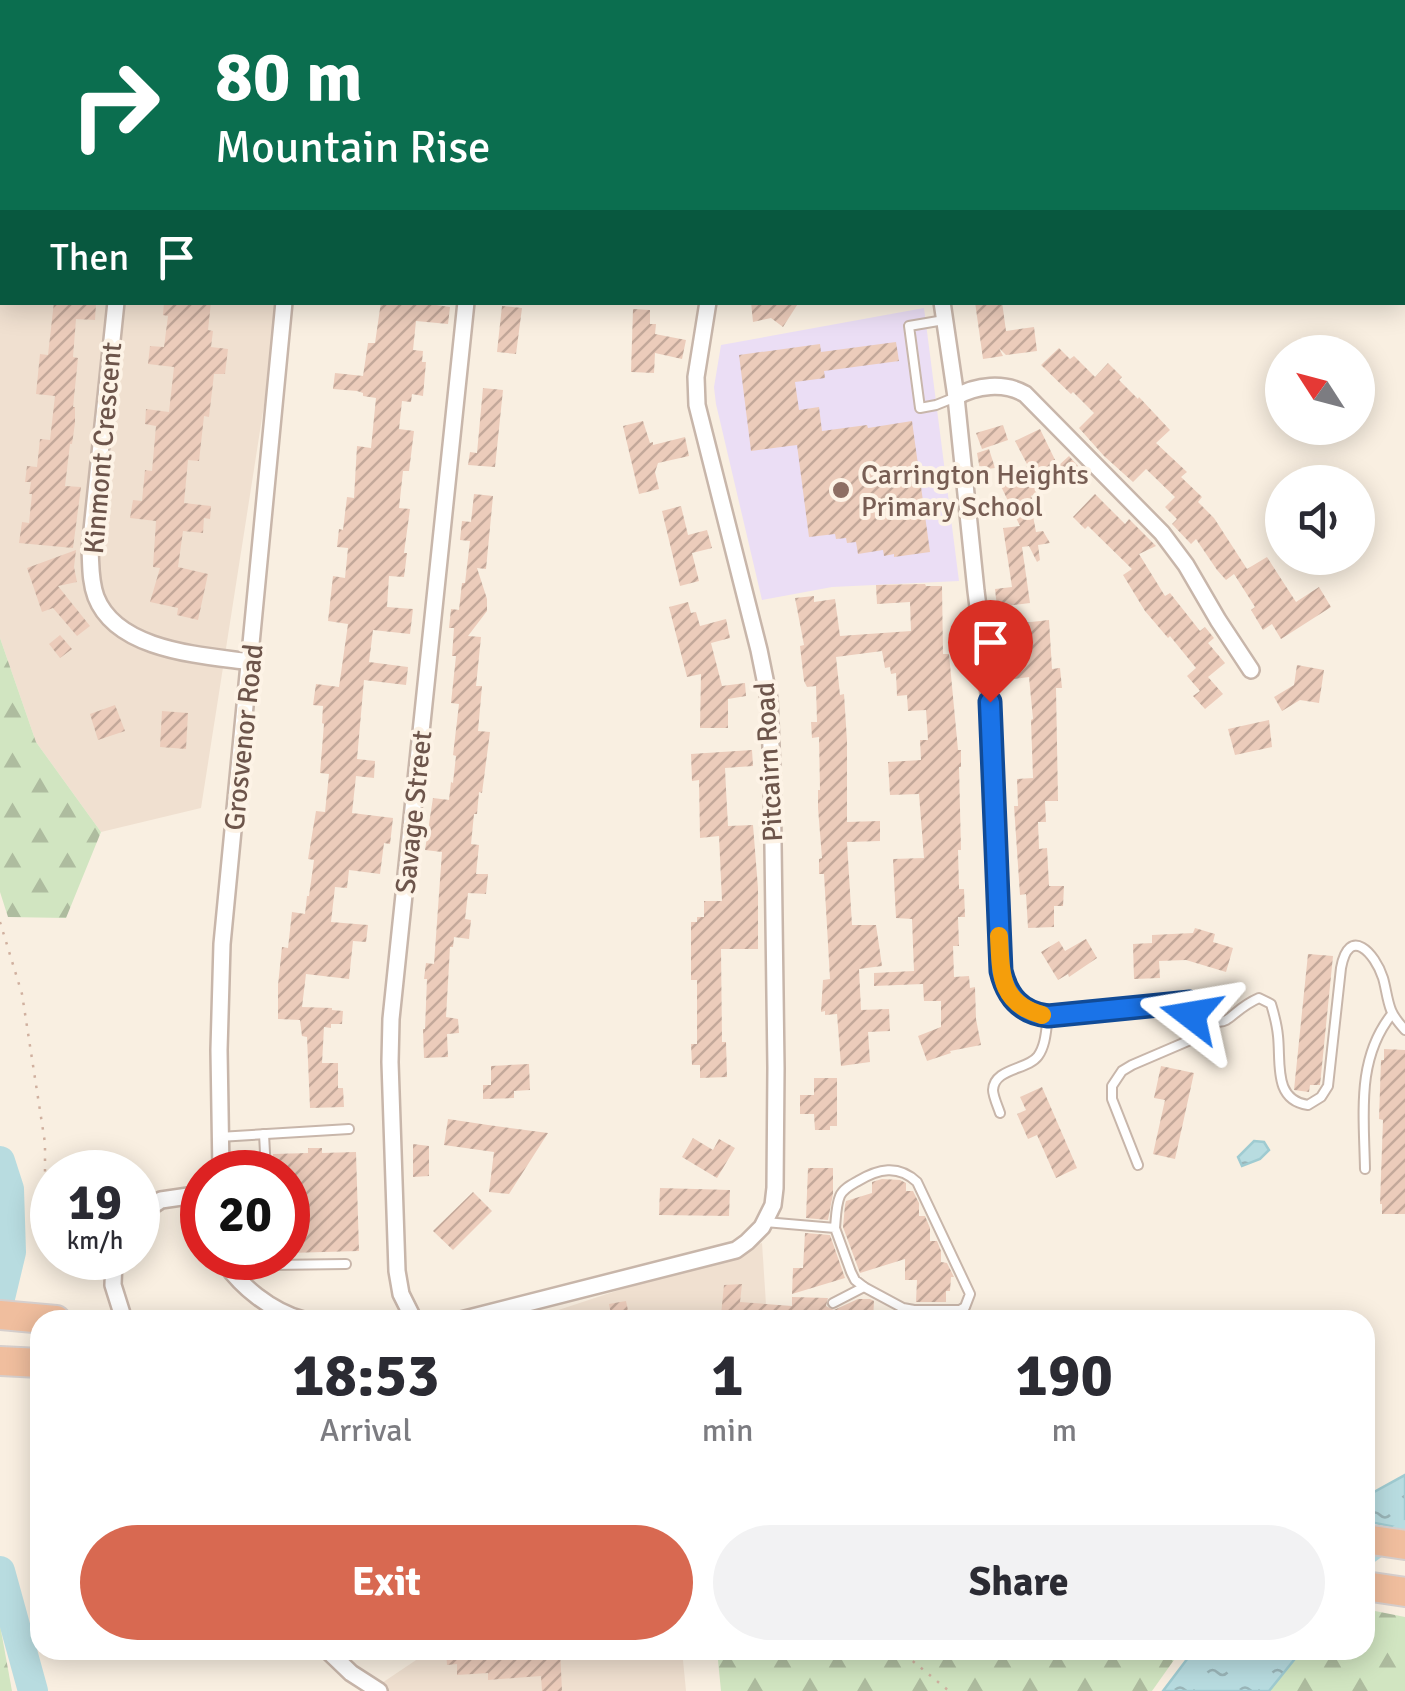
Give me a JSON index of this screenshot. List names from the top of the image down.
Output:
{
  "streets": {
    "street": [
      "Kinmont Crescent",
      "Grosvenor Road",
      "Pitcairn Road",
      "Savage Street"
    ]
  },
  "crossings": [
    ["Kinmont Crescent", "Grosvenor Road"]
  ],
  "places": ["Carrington Heights Primary School"],
  "north": "top left",
  "page": {
    "turn": ["80 m", "Mountain Rise"],
    "then": "Then",
    "speed": "19 km/h",
    "limit": "20",
    "eta": [
      "18:53",
      "Arrival",
      "1",
      "min",
      "190",
      "m"
    ],
    "buttons": ["Exit", "Share"]
  }
}
